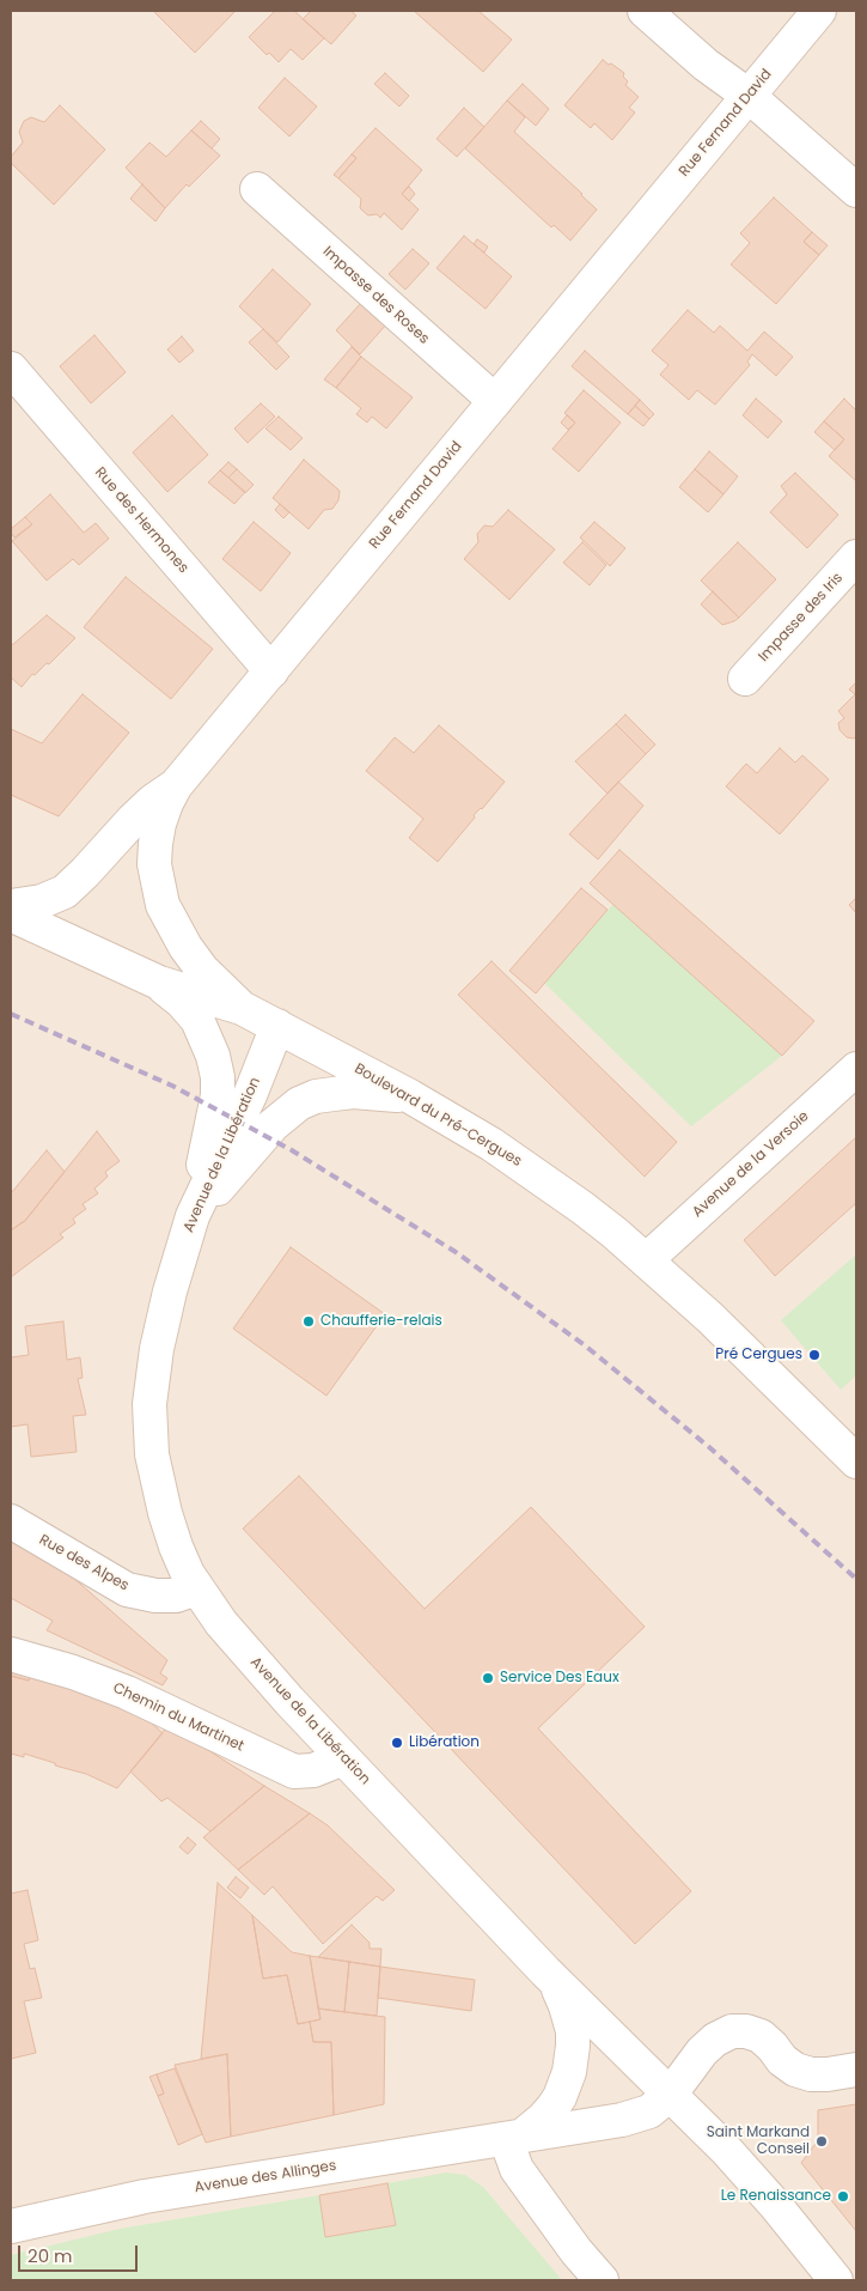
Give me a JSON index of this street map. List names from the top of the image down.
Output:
{
  "streets": {
    "main road": [
      "Rue Fernand David",
      "Impasse des Roses",
      "Rue des Hermones",
      "Impasse des Iris",
      "Boulevard du Pré-Cergues",
      "Avenue de la Libération",
      "Avenue de la Versoie",
      "Rue des Alpes",
      "Chemin du Martinet",
      "Avenue des Allinges"
    ]
  },
  "crossings": [
    ["Rue Fernand David", "Impasse des Roses"],
    ["Rue Fernand David", "Rue des Hermones"],
    ["Rue Fernand David", "Boulevard du Pré-Cergues"],
    ["Boulevard du Pré-Cergues", "Avenue de la Libération"],
    ["Boulevard du Pré-Cergues", "Avenue de la Versoie"],
    ["Avenue de la Libération", "Rue des Alpes"],
    ["Avenue de la Libération", "Chemin du Martinet"],
    ["Avenue de la Libération", "Avenue des Allinges"]
  ],
  "places": [
    "Chaufferie-relais",
    "Pré Cergues",
    "Service Des Eaux",
    "Libération",
    "Saint Markand Conseil",
    "Le Renaissance"
  ],
  "scale_bar": "20 m"
}
